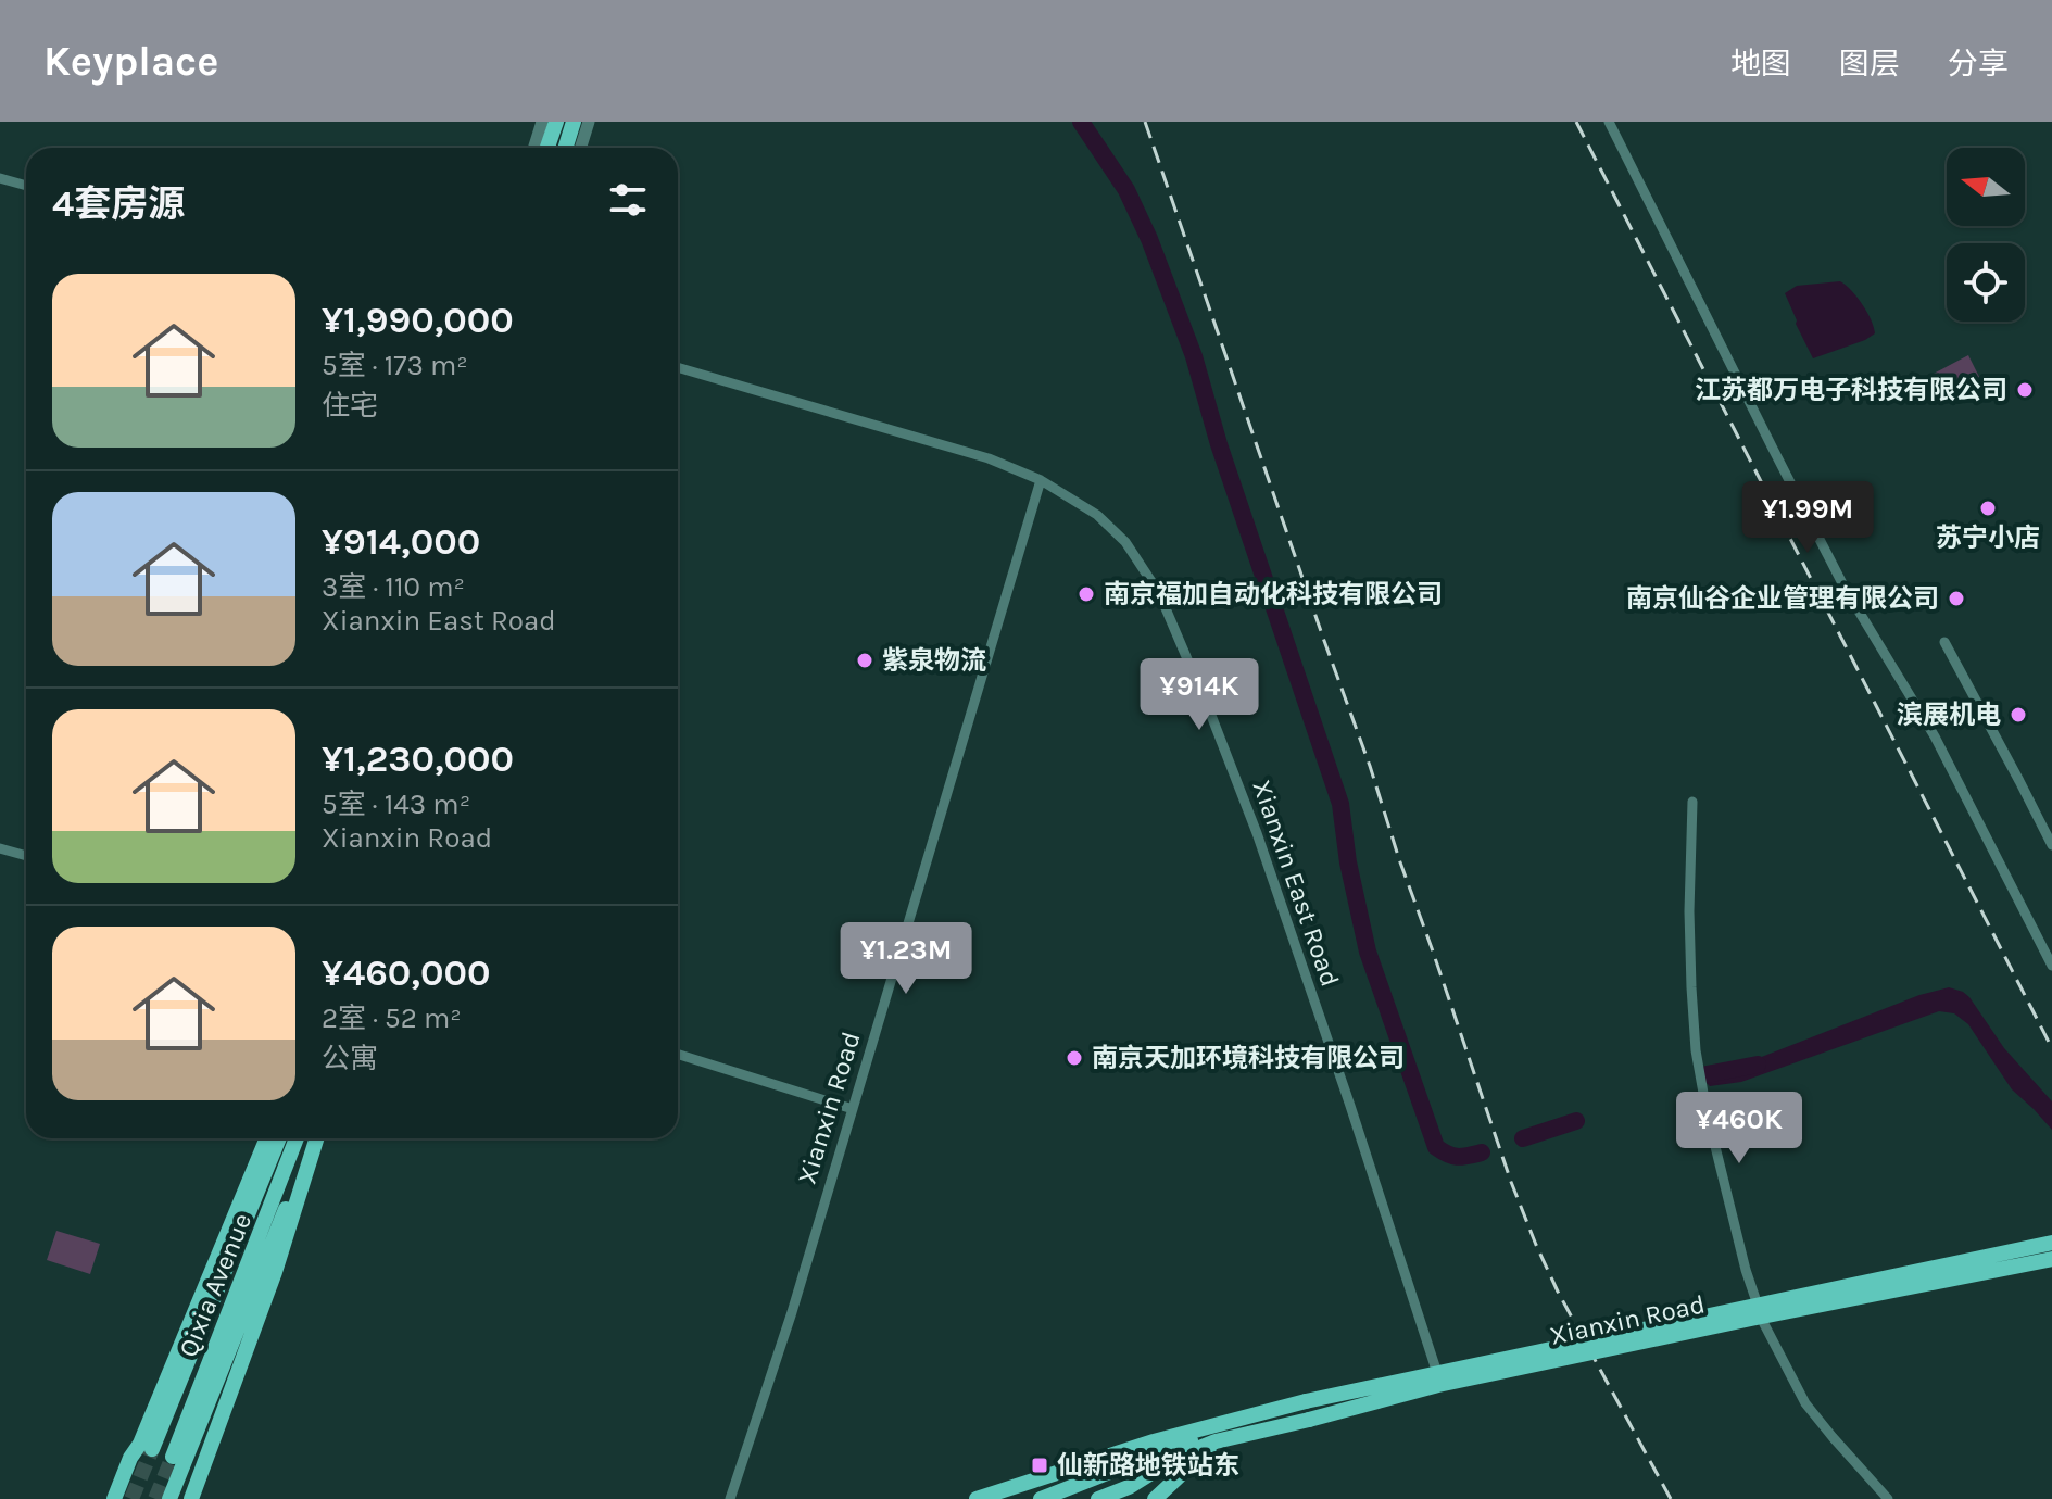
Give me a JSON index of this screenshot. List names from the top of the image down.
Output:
{
  "streets": {
    "main road": ["Xianxin Road", "Qixia Avenue"],
    "street": ["Xianxin East Road"]
  },
  "crossings": [
    ["Xianxin East Road", "Xianxin Road"]
  ],
  "places": {
    "other": [
      "江苏都万电子科技有限公司",
      "苏宁小店",
      "南京福加自动化科技有限公司",
      "南京仙谷企业管理有限公司",
      "紫泉物流",
      "滨展机电",
      "南京天加环境科技有限公司"
    ],
    "transit": ["仙新路地铁站东"]
  },
  "north": "left",
  "page": {
    "header": "Keyplace",
    "nav": ["地图", "图层", "分享"],
    "heading": "4套房源",
    "list": [
      {
        "name": "¥1,990,000",
        "note": "5室 · 173 m² · 住宅"
      },
      {
        "name": "¥914,000",
        "note": "3室 · 110 m² · Xianxin East Road"
      },
      {
        "name": "¥1,230,000",
        "note": "5室 · 143 m² · Xianxin Road"
      },
      {
        "name": "¥460,000",
        "note": "2室 · 52 m² · 公寓"
      }
    ],
    "price": [
      "¥1.99M",
      "¥914K",
      "¥1.23M",
      "¥460K"
    ]
  }
}
